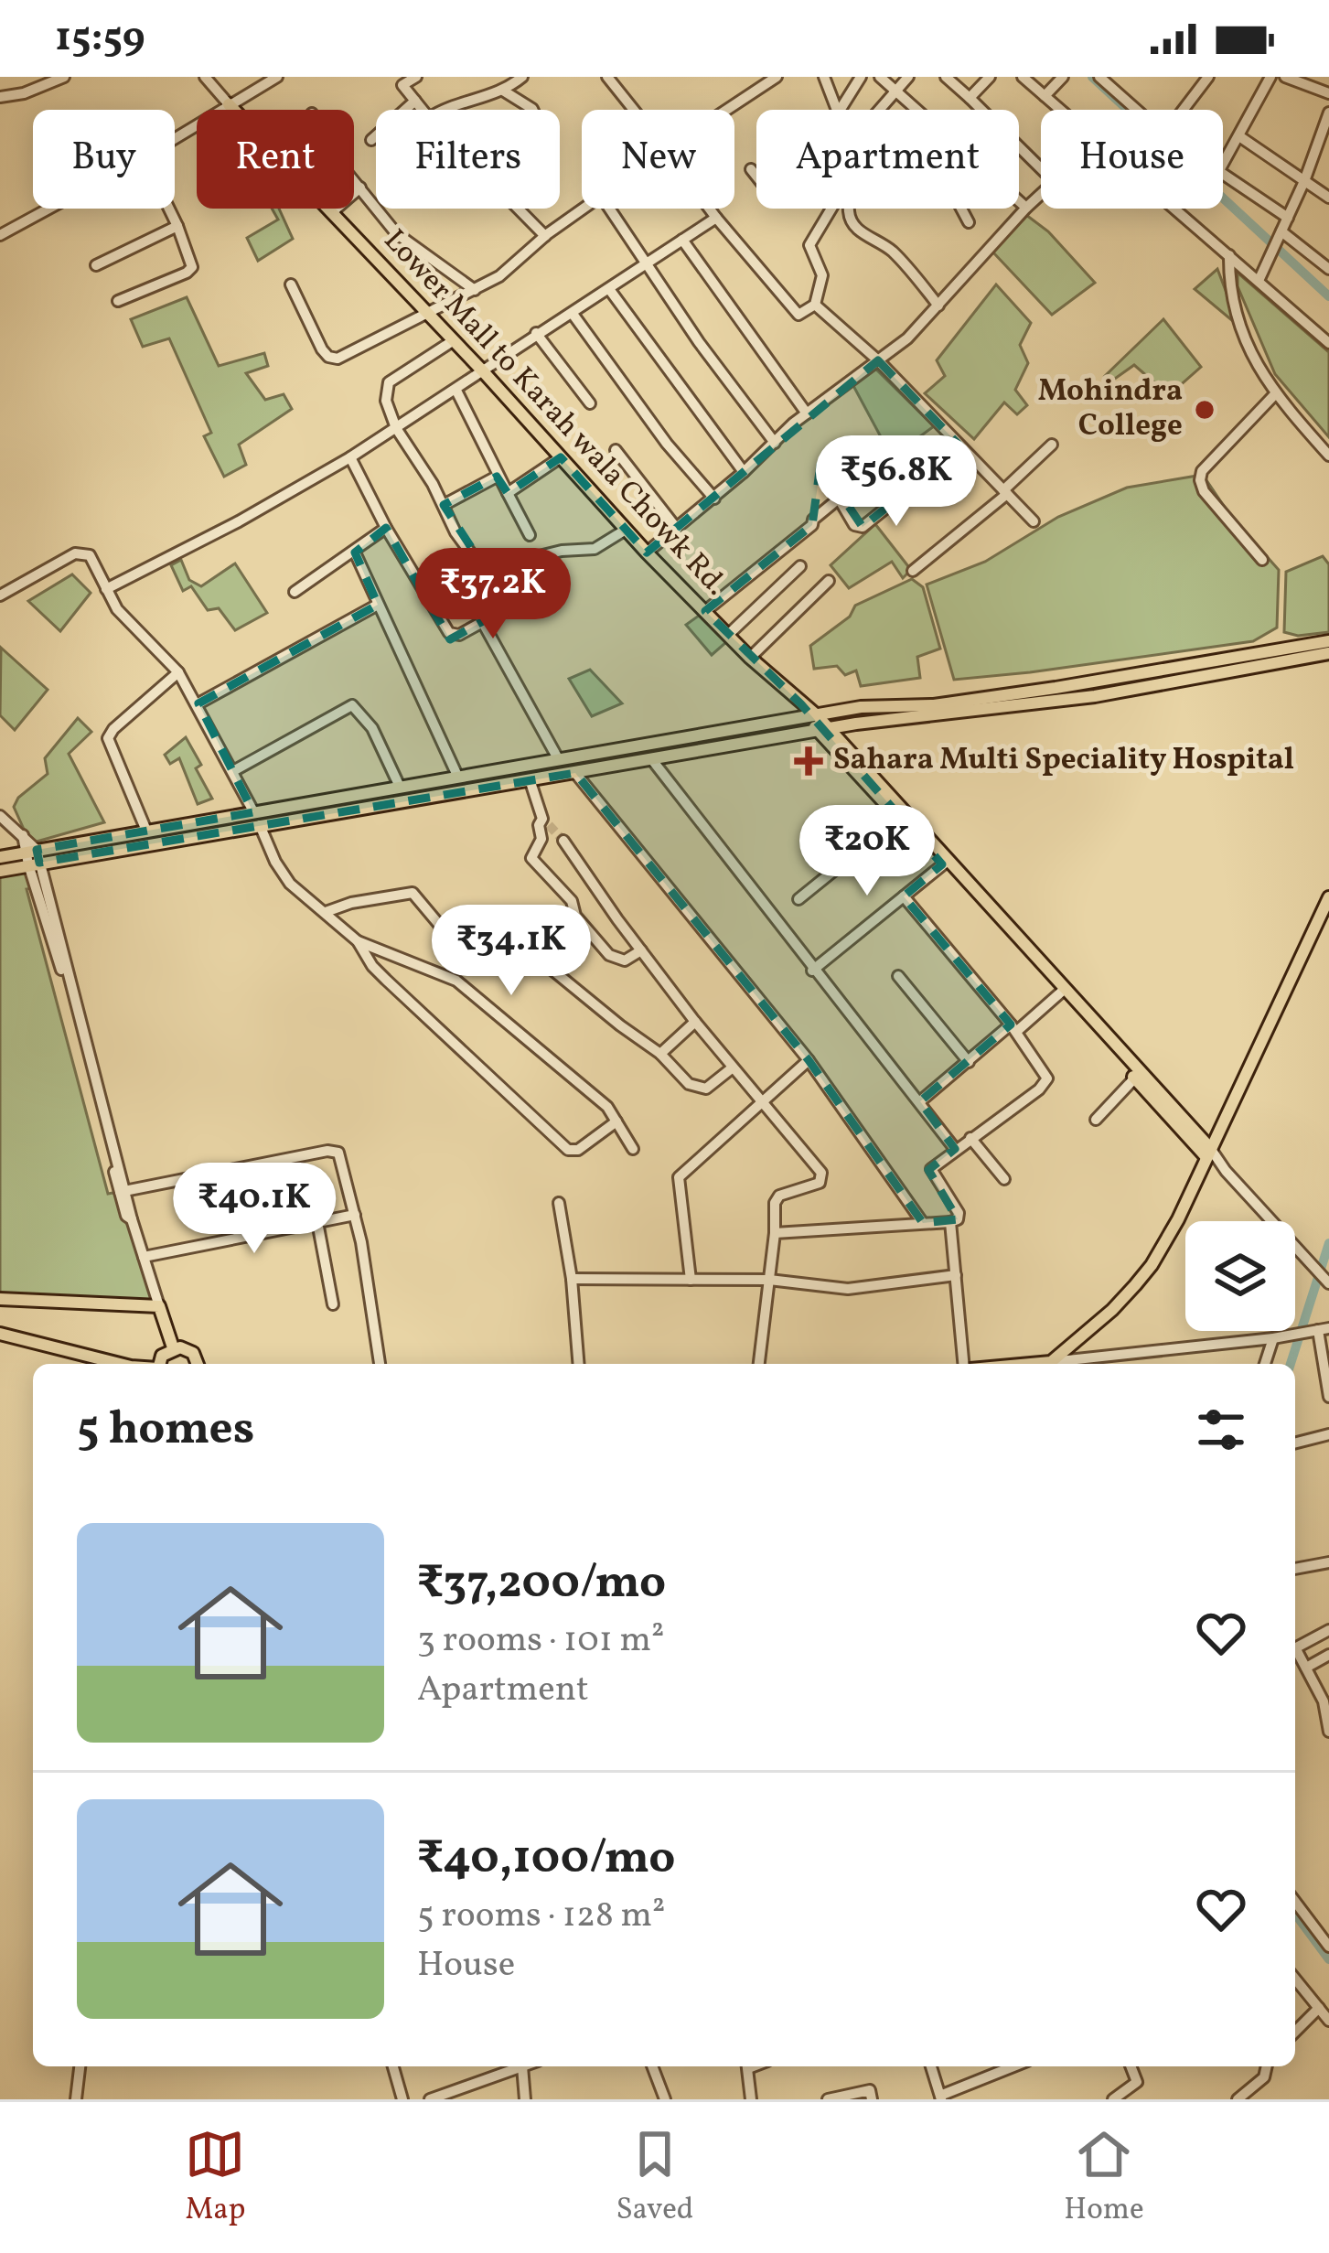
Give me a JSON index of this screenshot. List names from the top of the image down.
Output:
{
  "streets": {
    "main road": ["Lower Mall to Karah wala Chowk Rd."]
  },
  "places": {
    "other": ["Mohindra College"],
    "health": ["Sahara Multi Speciality Hospital"]
  },
  "page": {
    "status": "15:59",
    "chip": [
      "Buy",
      "Rent",
      "Filters",
      "New",
      "Apartment",
      "House"
    ],
    "price": [
      "₹56.8K",
      "₹37.2K",
      "₹20K",
      "₹34.1K",
      "₹40.1K"
    ],
    "heading": "5 homes",
    "list": [
      {
        "name": "₹37,200/mo",
        "note": "3 rooms · 101 m² · Apartment"
      },
      {
        "name": "₹40,100/mo",
        "note": "5 rooms · 128 m² · House"
      }
    ],
    "tabs": ["Map", "Saved", "Home"]
  }
}
